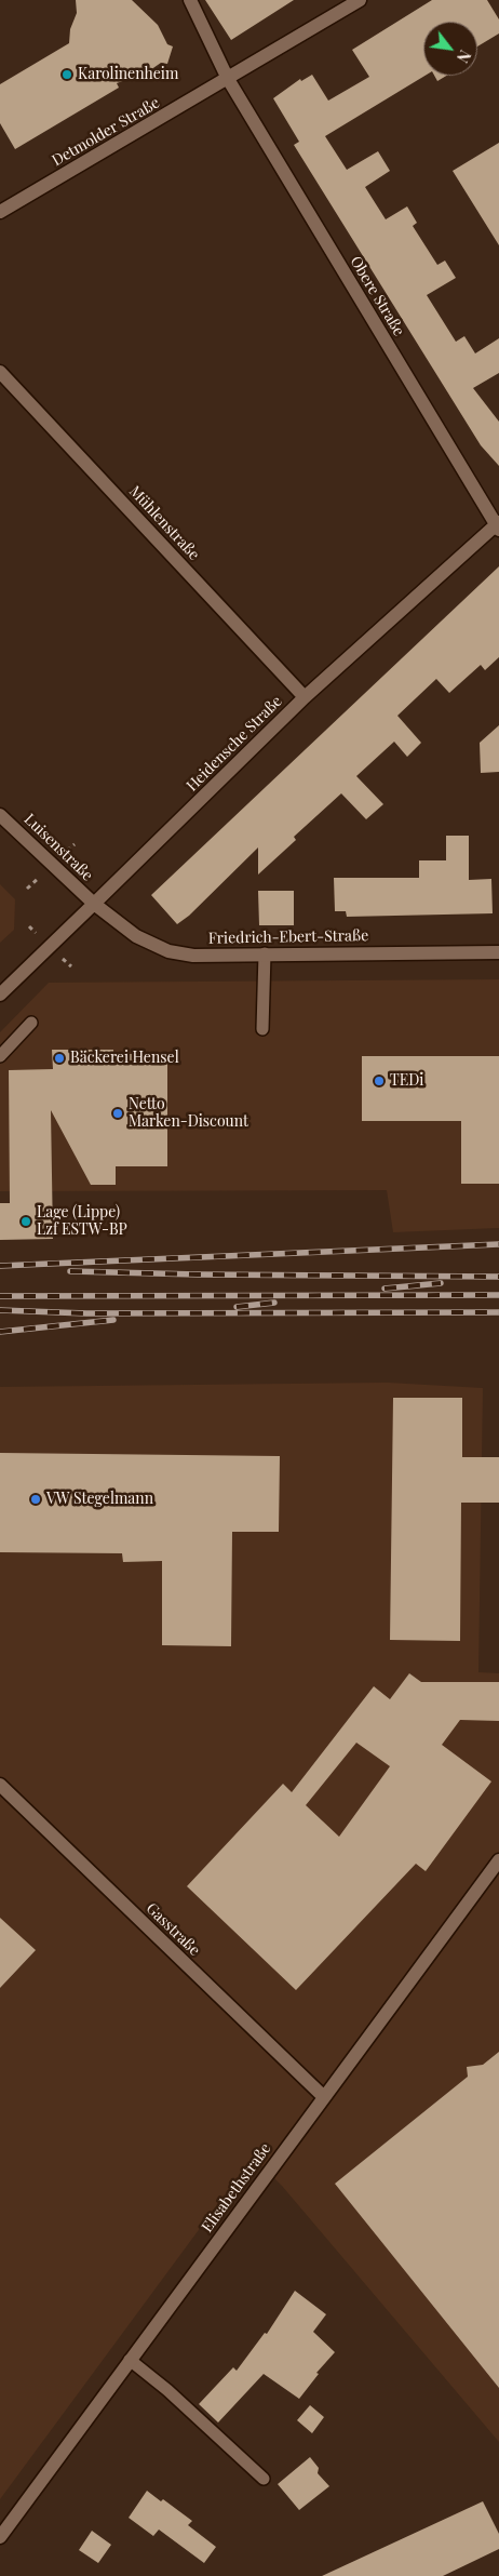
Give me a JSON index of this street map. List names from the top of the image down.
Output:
{
  "streets": {
    "street": [
      "Detmolder Straße",
      "Obere Straße",
      "Mühlenstraße",
      "Heidensche Straße",
      "Luisenstraße",
      "Friedrich-Ebert-Straße",
      "Gasstraße",
      "Elisabethstraße"
    ]
  },
  "crossings": [
    ["Detmolder Straße", "Obere Straße"],
    ["Obere Straße", "Heidensche Straße"],
    ["Mühlenstraße", "Heidensche Straße"],
    ["Heidensche Straße", "Luisenstraße"],
    ["Heidensche Straße", "Friedrich-Ebert-Straße"],
    ["Luisenstraße", "Friedrich-Ebert-Straße"],
    ["Gasstraße", "Elisabethstraße"]
  ],
  "places": [
    "Karolinenheim",
    "Bäckerei Hensel",
    "TEDi",
    "Netto Marken-Discount",
    "Lage (Lippe) Lzf ESTW-BP",
    "VW Stegelmann"
  ],
  "north": "bottom right"
}
